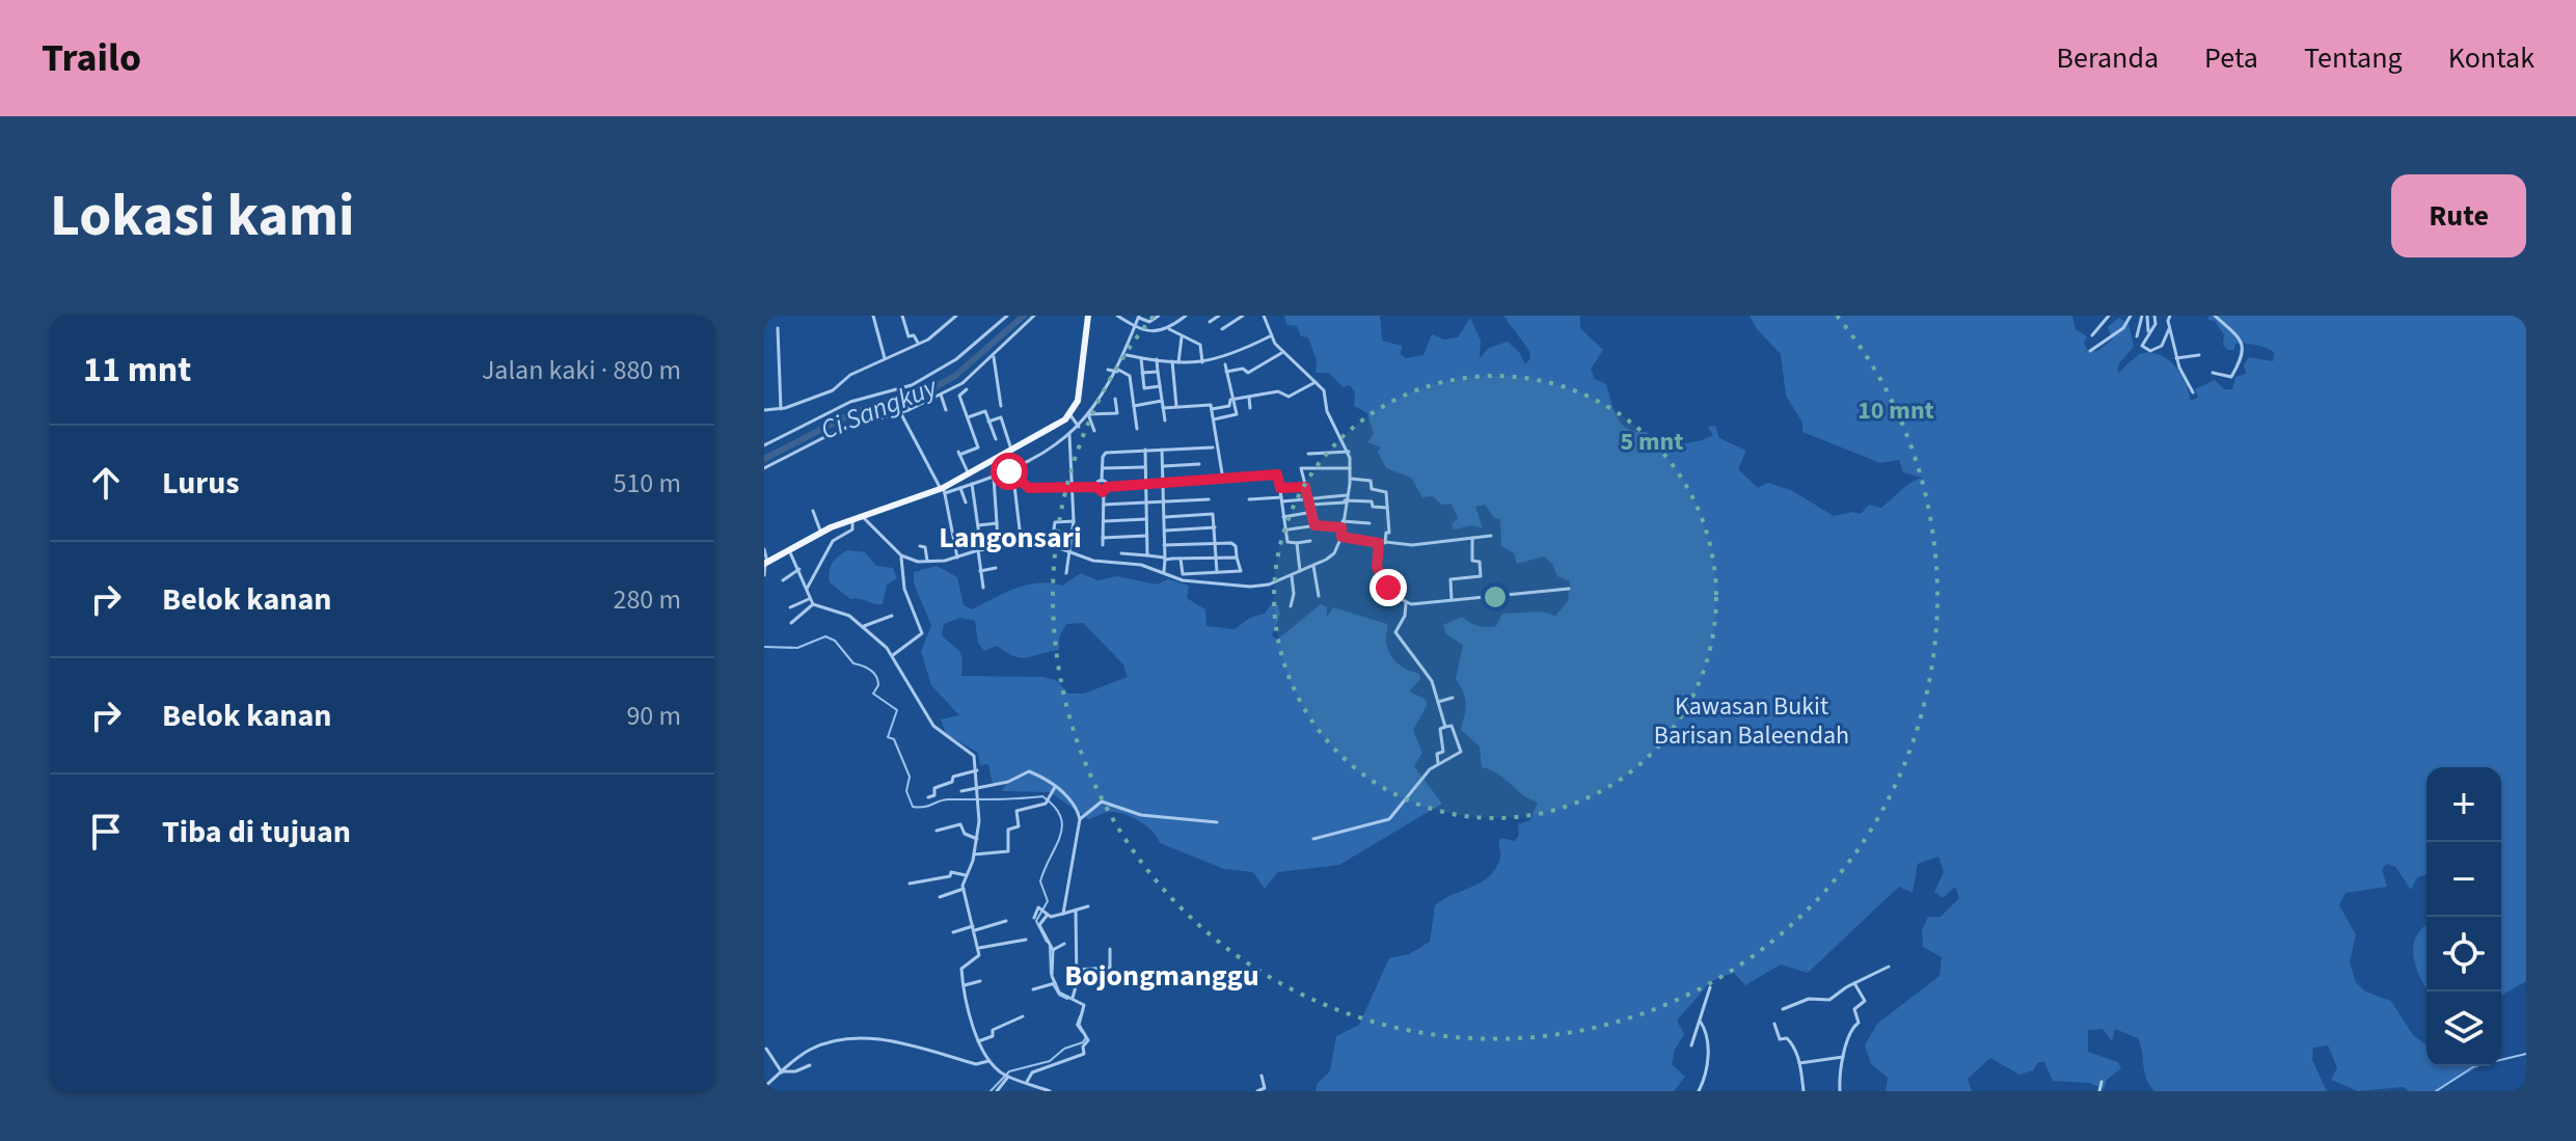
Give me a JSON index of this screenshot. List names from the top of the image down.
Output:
{
  "districts": ["Langonsari", "Bojongmanggu"],
  "water": ["Ci Sangkuy"],
  "parks": ["Kawasan Bukit Barisan Baleendah"],
  "page": {
    "header": "Trailo",
    "nav": [
      "Beranda",
      "Peta",
      "Tentang",
      "Kontak"
    ],
    "buttons": "Rute",
    "title": "Lokasi kami",
    "heading": ["11 mnt", "Jalan kaki · 880 m"],
    "list": [
      ["Lurus", "510 m"],
      ["Belok kanan", "280 m"],
      ["Belok kanan", "90 m"],
      "Tiba di tujuan"
    ],
    "map_buttons": ["+", "−"]
  },
  "rings": ["10 mnt", "5 mnt"]
}
